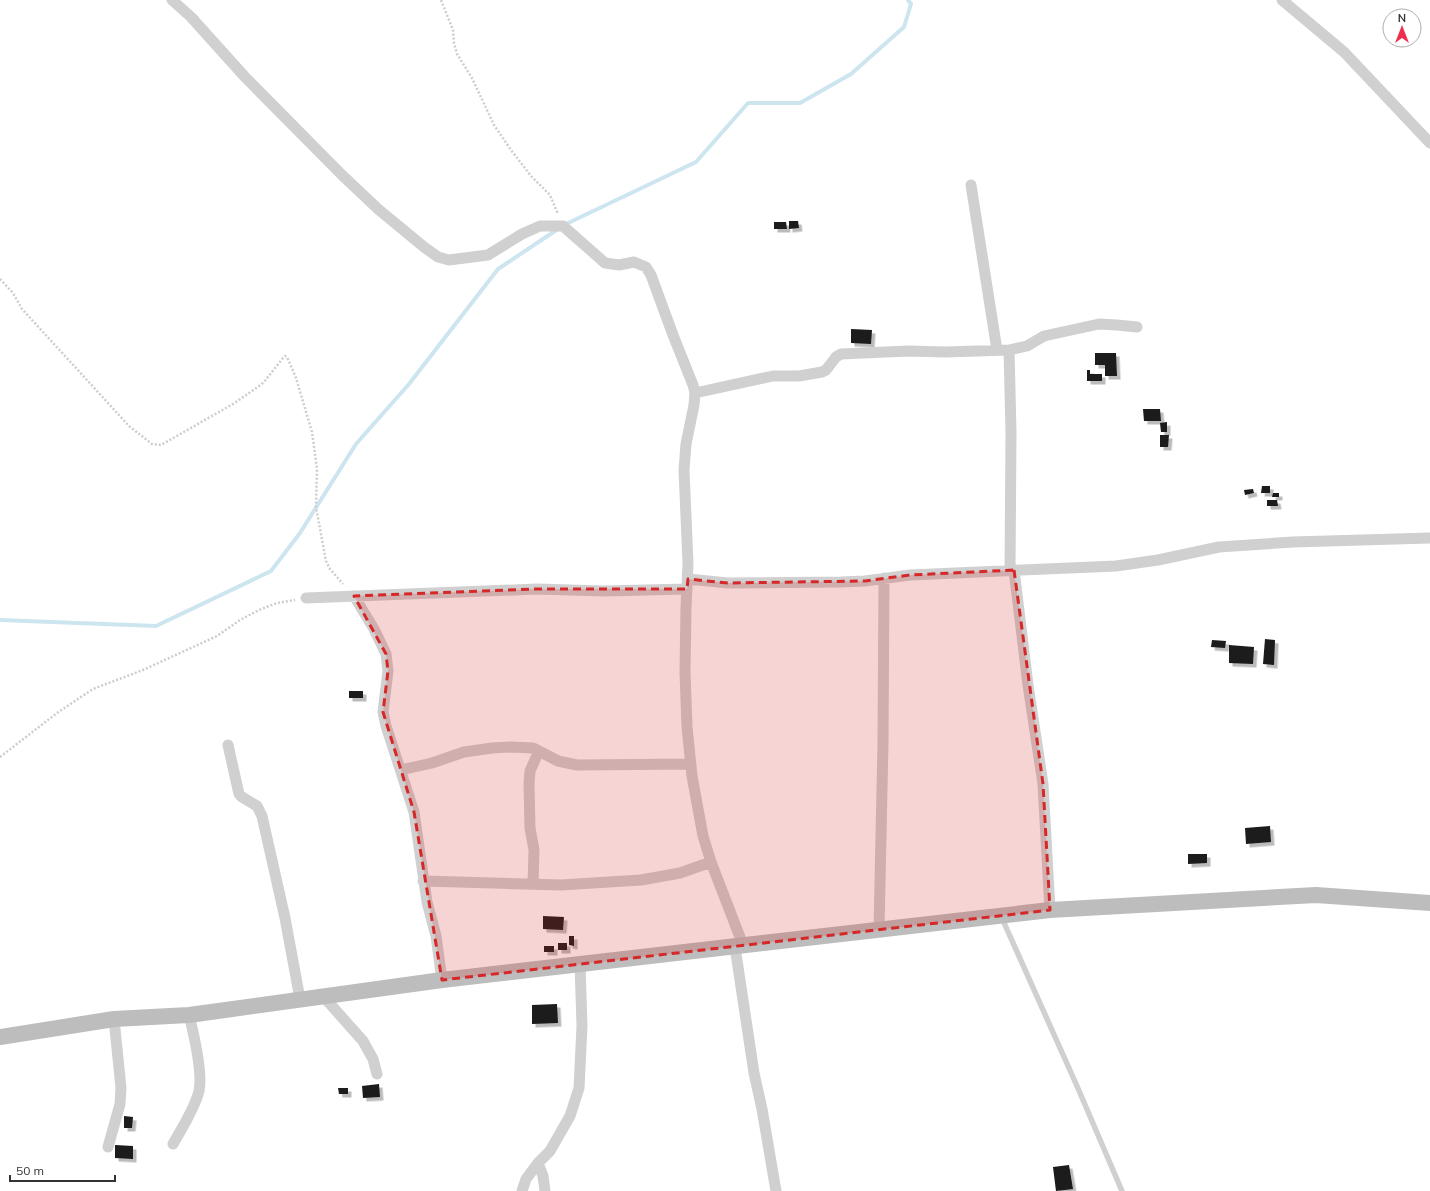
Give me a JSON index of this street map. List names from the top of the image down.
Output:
{
  "scale_bar": "50 m",
  "north": "top"
}
